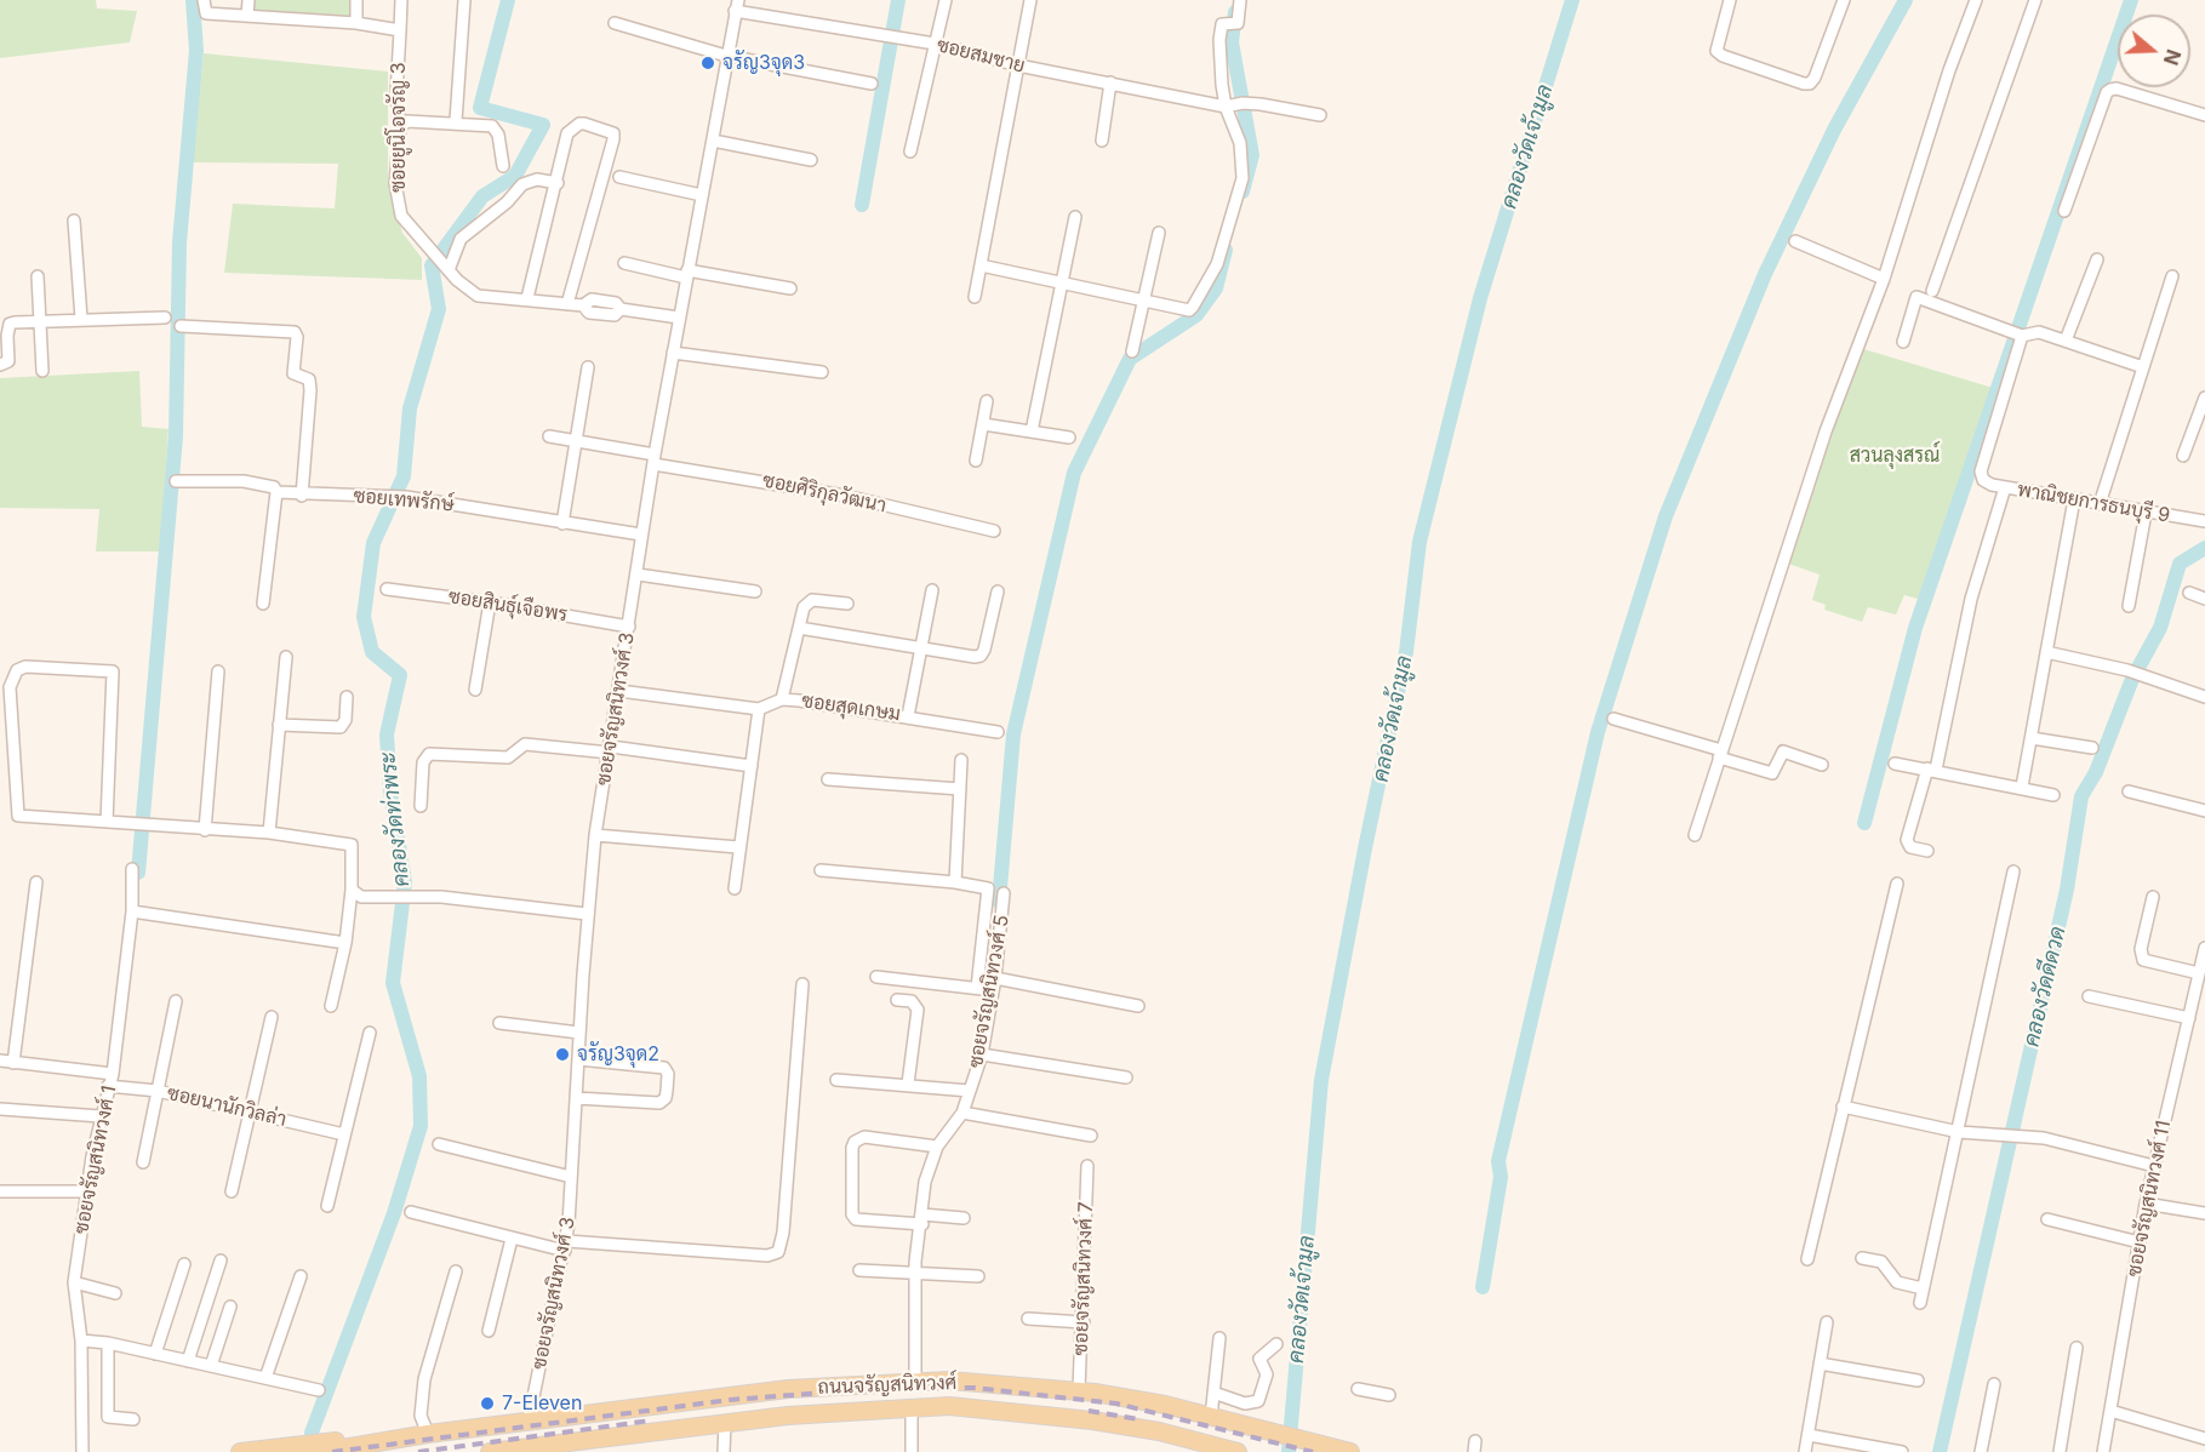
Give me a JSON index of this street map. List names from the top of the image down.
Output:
{
  "streets": {
    "main road": ["ถนนจรัญสนิทวงศ์"],
    "street": [
      "ซอยสมชาย",
      "ซอยยูนิโอจรัญ 3",
      "ซอยศิริกุลวัฒนา",
      "ซอยเทพรักษ์",
      "พาณิชยการธนบุรี 9",
      "ซอยสินธุ์เจือพร",
      "ซอยสุดเกษม",
      "ซอยจรัญสนิทวงศ์ 3",
      "ซอยจรัญสนิทวงศ์ 5",
      "ซอยนานักวิลล่า",
      "ซอยจรัญสนิทวงศ์ 1",
      "ซอยจรัญสนิทวงศ์ 11",
      "ซอยจรัญสนิทวงศ์ 7"
    ]
  },
  "crossings": [
    ["ซอยสมชาย", "ซอยจรัญสนิทวงศ์ 3"],
    ["ซอยยูนิโอจรัญ 3", "ซอยจรัญสนิทวงศ์ 3"],
    ["ซอยศิริกุลวัฒนา", "ซอยจรัญสนิทวงศ์ 3"],
    ["ซอยเทพรักษ์", "ซอยจรัญสนิทวงศ์ 3"],
    ["ซอยสินธุ์เจือพร", "ซอยจรัญสนิทวงศ์ 3"],
    ["ซอยจรัญสนิทวงศ์ 3", "ถนนจรัญสนิทวงศ์"],
    ["ซอยจรัญสนิทวงศ์ 5", "ถนนจรัญสนิทวงศ์"],
    ["ซอยนานักวิลล่า", "ซอยจรัญสนิทวงศ์ 1"],
    ["ซอยจรัญสนิทวงศ์ 7", "ถนนจรัญสนิทวงศ์"]
  ],
  "water": ["คลองวัดเจ้ามูล", "คลองวัดท่าพระ", "คลองวัดดีดวด"],
  "parks": ["สวนลุงสรณ์"],
  "places": ["จรัญ3จุด3", "จรัญ3จุด2", "7-Eleven"],
  "north": "right"
}
